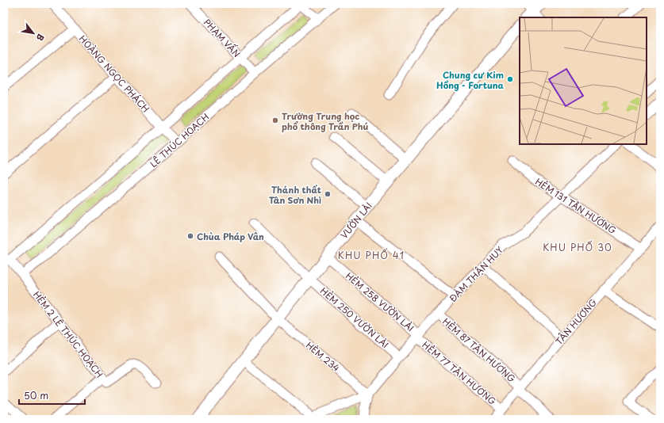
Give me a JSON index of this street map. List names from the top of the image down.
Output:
{
  "streets": {
    "street": [
      "PHẠM VẤN",
      "HOÀNG NGỌC PHÁCH",
      "LÊ THÚC HOẠCH",
      "HẺM 131 TÂN HƯƠNG",
      "VƯỜN LÀI",
      "ĐÀM THẬN HUY",
      "HẺM 258 VƯỜN LÀI",
      "HẺM 250 VƯỜN LÀI",
      "TÂN HƯƠNG",
      "HẺM 2 LÊ THÚC HOẠCH",
      "HẺM 87 TÂN HƯƠNG",
      "HÈM 234",
      "HẺM 77 TÂN HƯƠNG"
    ]
  },
  "crossings": [
    ["PHẠM VẤN", "LÊ THÚC HOẠCH"],
    ["HOÀNG NGỌC PHÁCH", "LÊ THÚC HOẠCH"],
    ["HOÀNG NGỌC PHÁCH", "HẺM 2 LÊ THÚC HOẠCH"],
    ["LÊ THÚC HOẠCH", "HẺM 2 LÊ THÚC HOẠCH"],
    ["HẺM 131 TÂN HƯƠNG", "ĐÀM THẬN HUY"],
    ["HẺM 131 TÂN HƯƠNG", "TÂN HƯƠNG"],
    ["VƯỜN LÀI", "HẺM 258 VƯỜN LÀI"],
    ["VƯỜN LÀI", "HẺM 250 VƯỜN LÀI"],
    ["VƯỜN LÀI", "HÈM 234"],
    ["ĐÀM THẬN HUY", "HẺM 258 VƯỜN LÀI"],
    ["ĐÀM THẬN HUY", "HẺM 250 VƯỜN LÀI"],
    ["ĐÀM THẬN HUY", "HẺM 87 TÂN HƯƠNG"],
    ["ĐÀM THẬN HUY", "HÈM 234"],
    ["ĐÀM THẬN HUY", "HẺM 77 TÂN HƯƠNG"],
    ["HẺM 258 VƯỜN LÀI", "HẺM 77 TÂN HƯƠNG"],
    ["TÂN HƯƠNG", "HẺM 87 TÂN HƯƠNG"],
    ["TÂN HƯƠNG", "HẺM 77 TÂN HƯƠNG"]
  ],
  "districts": ["KHU PHỐ 30", "KHU PHỐ 41"],
  "places": [
    "Chung cư Kim Hồng - Fortuna",
    "Trường Trung học phổ thông Trần Phú",
    "Thánh thất Tân Sơn Nhì",
    "Chùa Pháp Vân"
  ],
  "scale_bar": "50 m",
  "north": "bottom right"
}
